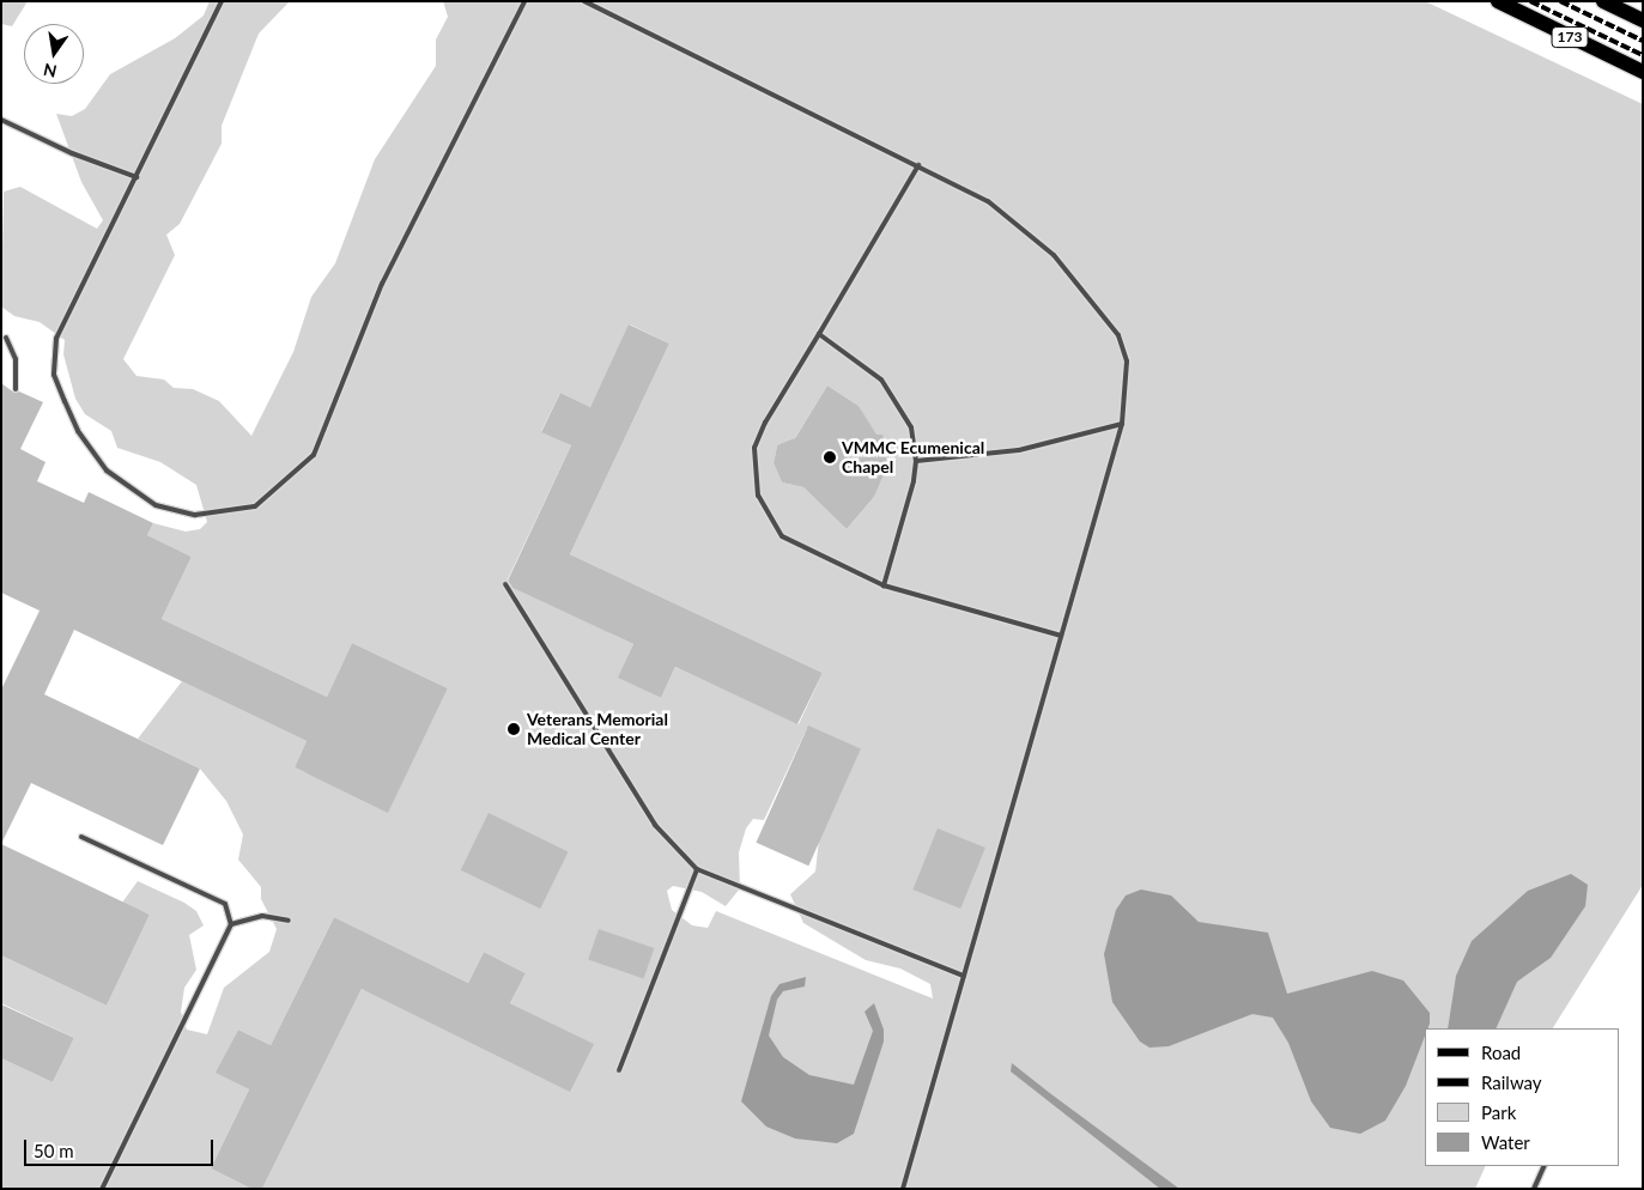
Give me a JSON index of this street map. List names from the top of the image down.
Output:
{
  "streets": {
    "main road": ["173"]
  },
  "places": ["VMMC Ecumenical Chapel", "Veterans Memorial Medical Center"],
  "legend": [
    "Road",
    "Railway",
    "Park",
    "Water"
  ],
  "scale_bar": "50 m",
  "north": "bottom"
}
